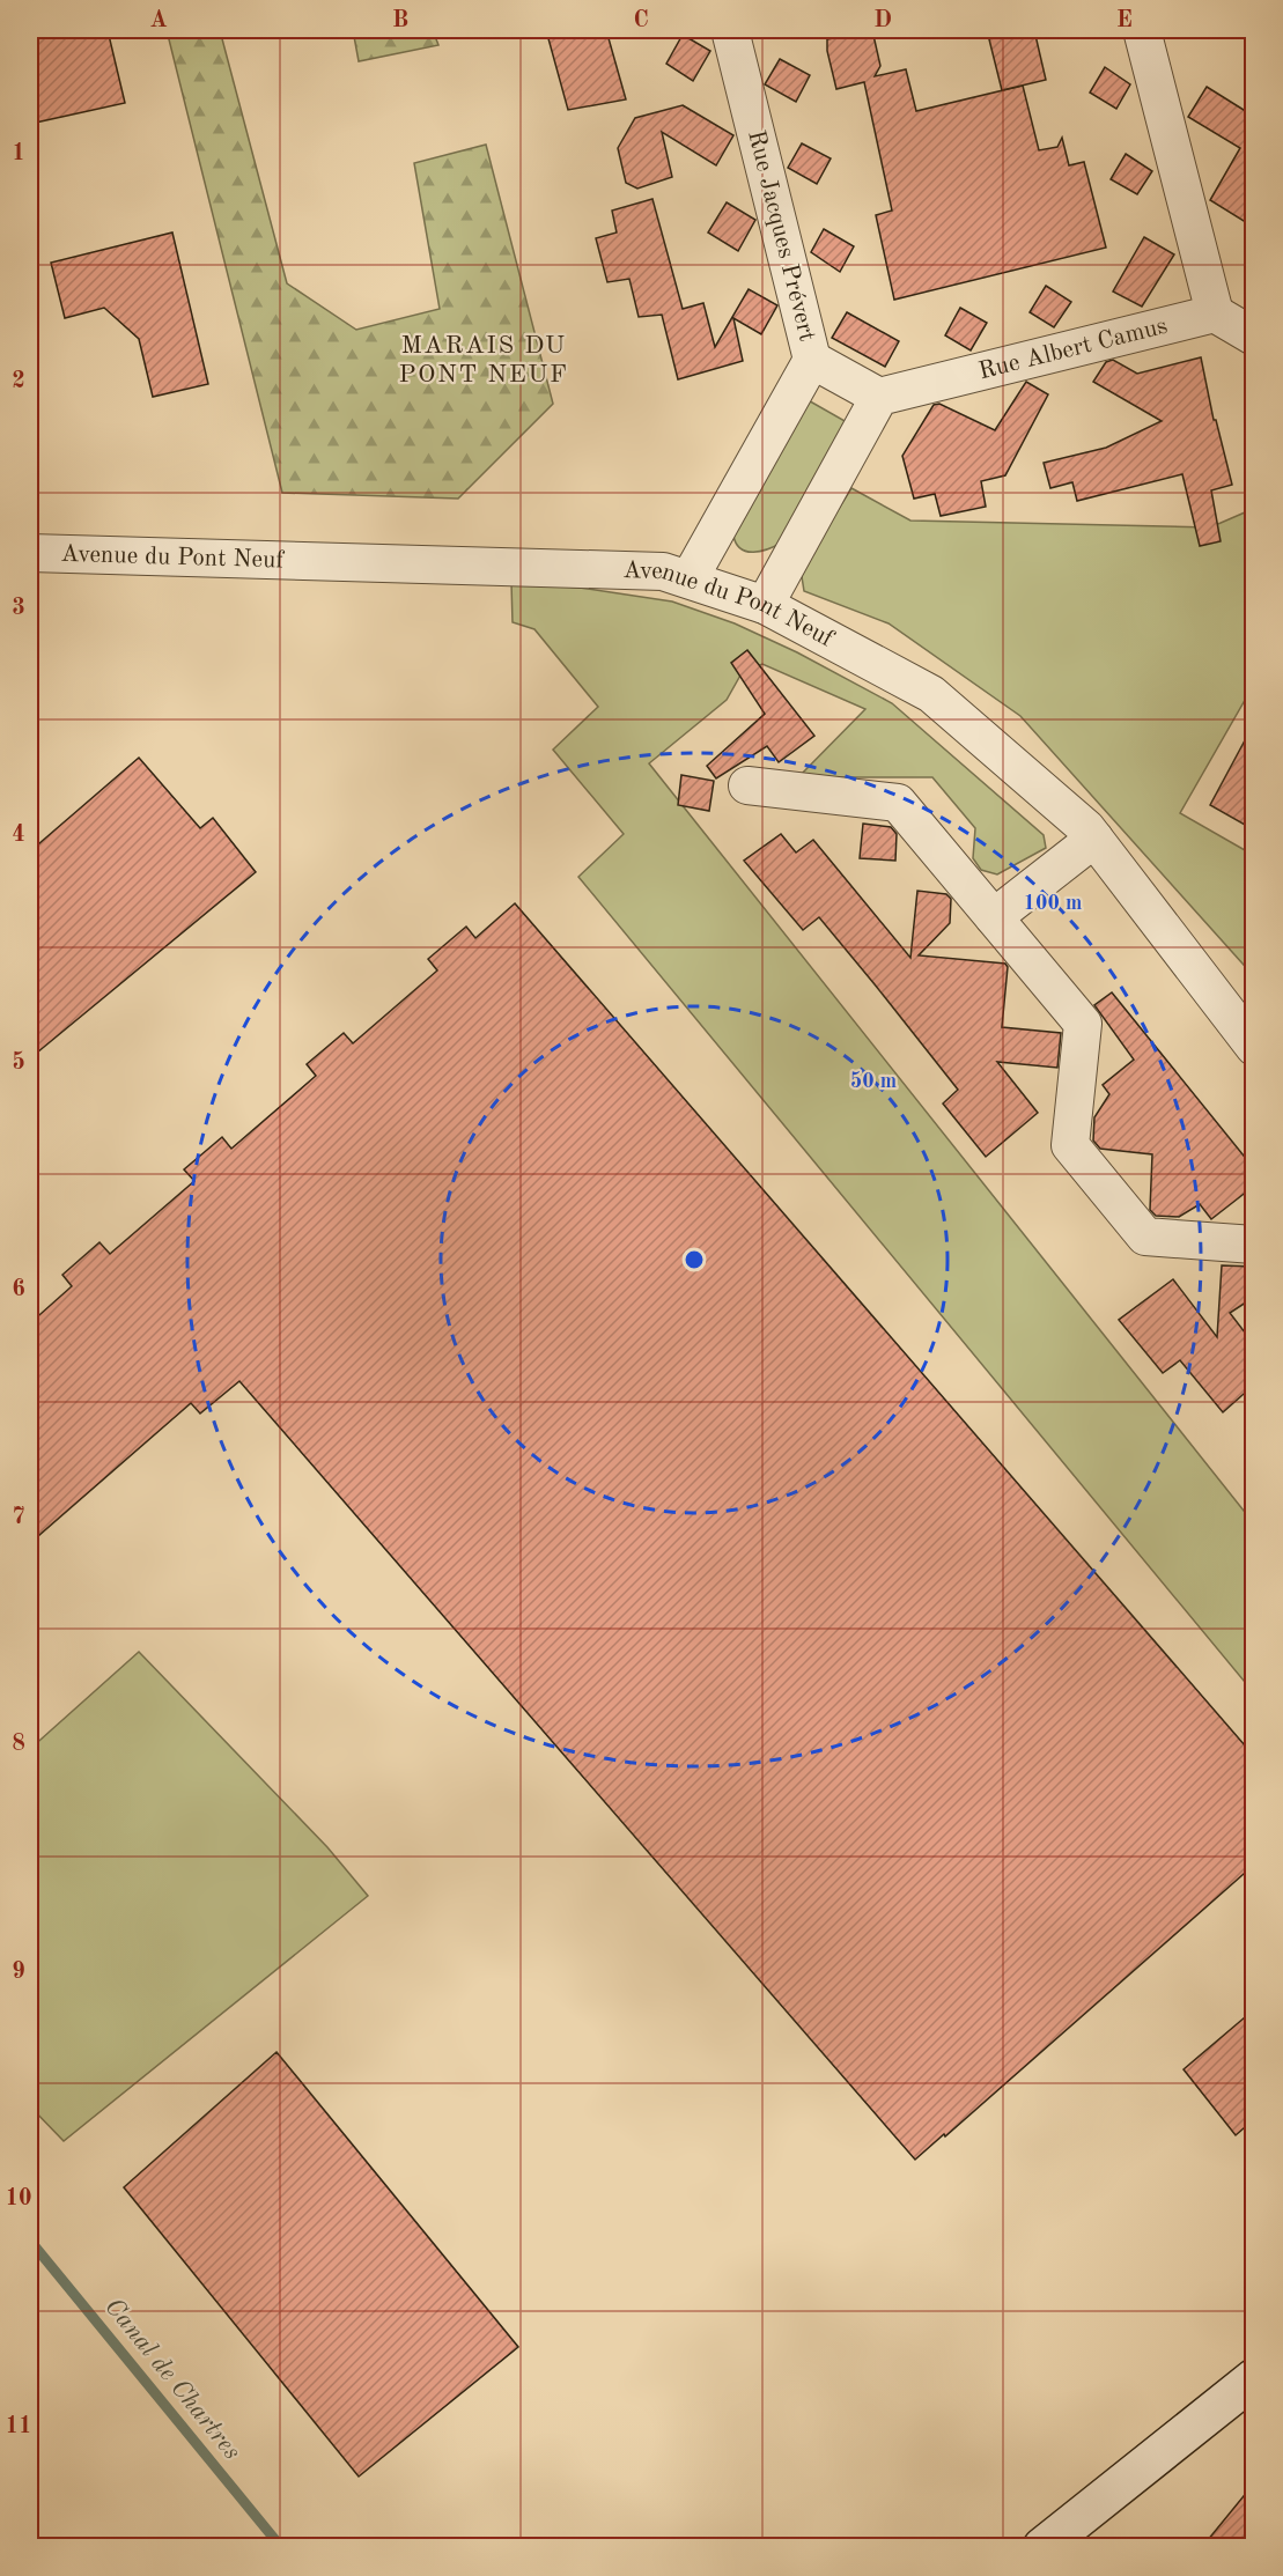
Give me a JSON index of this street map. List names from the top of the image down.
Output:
{
  "streets": {
    "street": ["Rue Jacques Prévert", "Rue Albert Camus", "Avenue du Pont Neuf"]
  },
  "crossings": [
    ["Rue Jacques Prévert", "Avenue du Pont Neuf"]
  ],
  "districts": ["MARAIS DU PONT NEUF"],
  "water": ["Canal de Chartres"],
  "grid": {
    "columns": [
      "A",
      "B",
      "C",
      "D",
      "E"
    ],
    "rows": [
      "1",
      "2",
      "3",
      "4",
      "5",
      "6",
      "7",
      "8",
      "9",
      "10",
      "11"
    ]
  },
  "rings": ["100 m", "50 m"]
}
